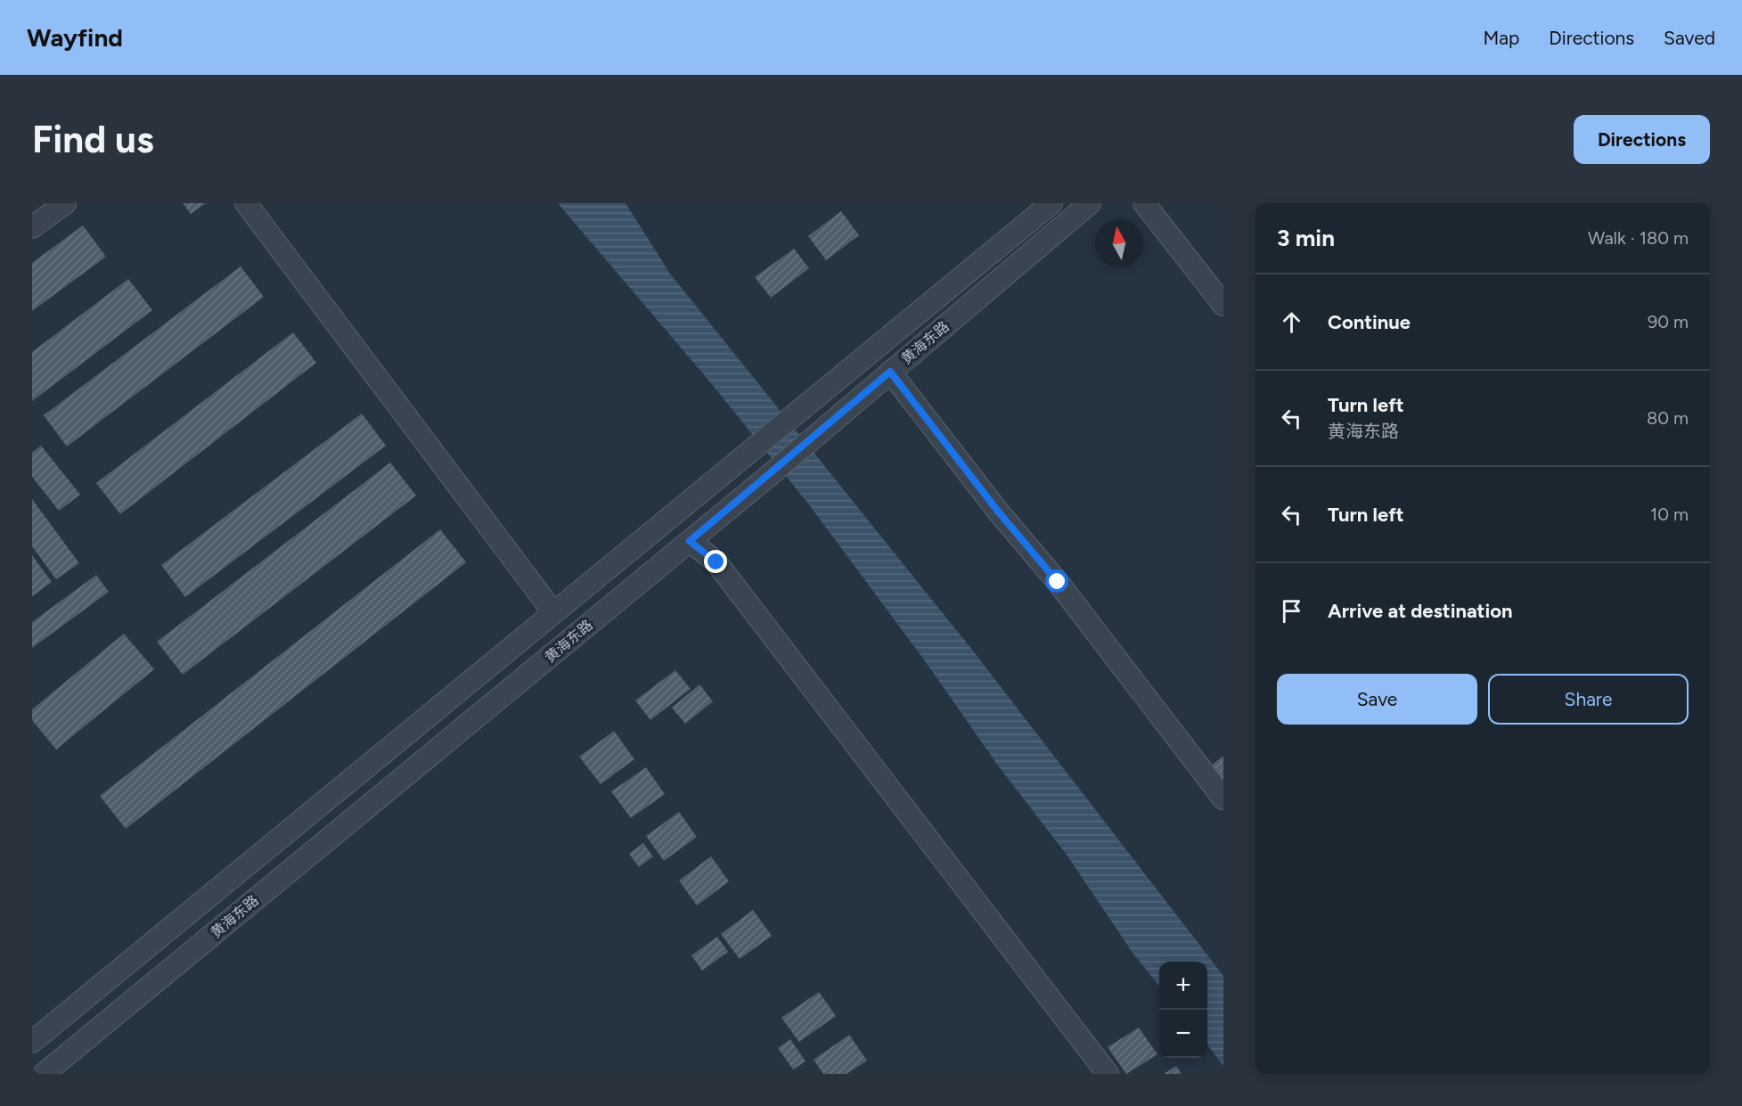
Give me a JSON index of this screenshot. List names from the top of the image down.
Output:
{
  "streets": {
    "street": ["黄海东路"]
  },
  "north": "top",
  "page": {
    "header": "Wayfind",
    "nav": ["Map", "Directions", "Saved"],
    "buttons": [
      "Directions",
      ["Save", "Share"]
    ],
    "title": "Find us",
    "heading": ["3 min", "Walk · 180 m"],
    "list": [
      ["Continue", "90 m"],
      ["Turn left", "黄海东路", "80 m"],
      ["Turn left", "10 m"],
      "Arrive at destination"
    ],
    "map_buttons": ["+", "−"]
  }
}
